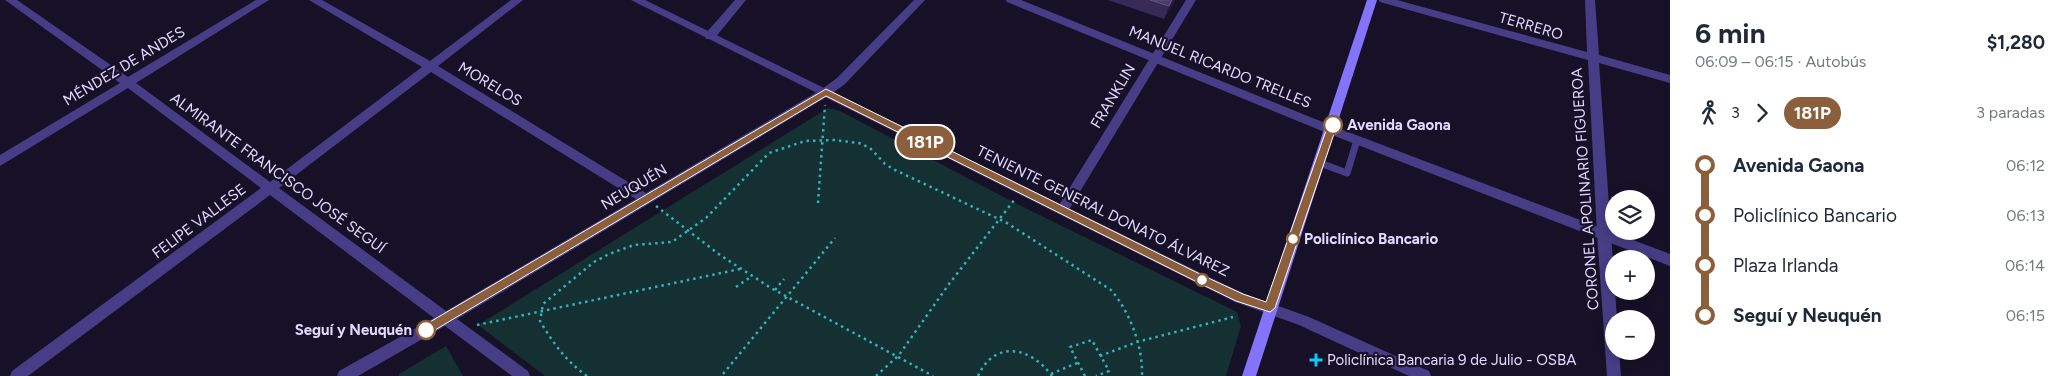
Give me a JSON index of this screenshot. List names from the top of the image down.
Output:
{
  "streets": {
    "street": [
      "TERRERO",
      "MÉNDEZ DE ANDES",
      "MANUEL RICARDO TRELLES",
      "MORELOS",
      "FRANKLIN",
      "ALMIRANTE FRANCISCO JOSÉ SEGUÍ",
      "NEUQUÉN",
      "CORONEL APOLINARIO FIGUEROA",
      "TENIENTE GENERAL DONATO ÁLVAREZ",
      "FELIPE VALLESE"
    ]
  },
  "crossings": [
    ["TERRERO", "CORONEL APOLINARIO FIGUEROA"],
    ["MÉNDEZ DE ANDES", "ALMIRANTE FRANCISCO JOSÉ SEGUÍ"],
    ["MANUEL RICARDO TRELLES", "FRANKLIN"],
    ["MANUEL RICARDO TRELLES", "CORONEL APOLINARIO FIGUEROA"],
    ["MORELOS", "NEUQUÉN"],
    ["MORELOS", "FELIPE VALLESE"],
    ["FRANKLIN", "TENIENTE GENERAL DONATO ÁLVAREZ"],
    ["ALMIRANTE FRANCISCO JOSÉ SEGUÍ", "NEUQUÉN"],
    ["ALMIRANTE FRANCISCO JOSÉ SEGUÍ", "FELIPE VALLESE"],
    ["NEUQUÉN", "TENIENTE GENERAL DONATO ÁLVAREZ"]
  ],
  "places": {
    "other": ["Avenida Gaona", "Policlínico Bancario", "Seguí y Neuquén"],
    "health": ["Policlínica Bancaria 9 de Julio - OSBA"]
  },
  "lines": ["bus line 181P"],
  "page": {
    "on_map": "181P",
    "heading": ["6 min", "06:09 – 06:15 · Autobús", "$1,280"],
    "legs": ["3", "181P", "3 paradas"],
    "list": [
      {
        "name": "Avenida Gaona",
        "value": "06:12"
      },
      {
        "name": "Policlínico Bancario",
        "value": "06:13"
      },
      {
        "name": "Plaza Irlanda",
        "value": "06:14"
      },
      {
        "name": "Seguí y Neuquén",
        "value": "06:15"
      }
    ],
    "map_buttons": ["+", "−"]
  }
}
